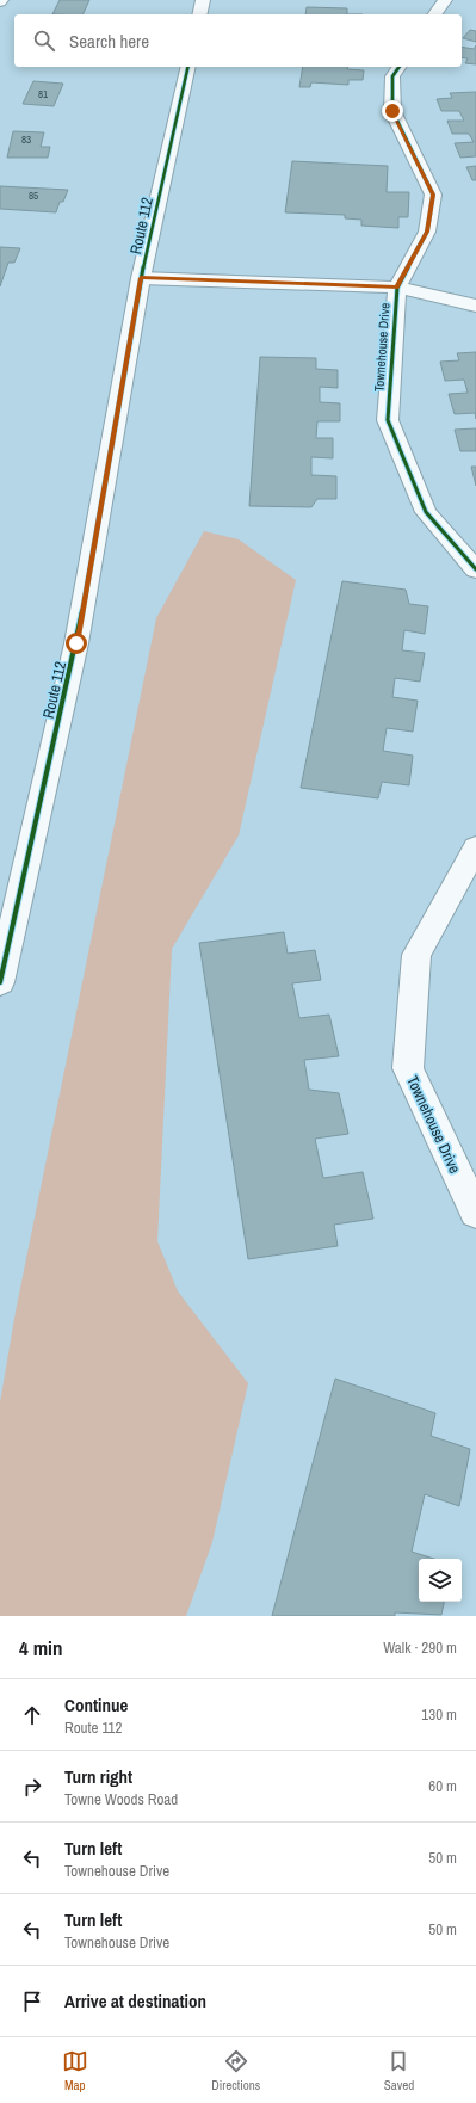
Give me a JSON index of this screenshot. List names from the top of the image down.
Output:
{
  "streets": {
    "street": ["Route 112", "Townehouse Drive"]
  },
  "house_numbers": ["81", "83", "85"],
  "page": {
    "search": "Search here",
    "heading": ["4 min", "Walk · 290 m"],
    "list": [
      ["Continue", "Route 112", "130 m"],
      ["Turn right", "Towne Woods Road", "60 m"],
      ["Turn left", "Townehouse Drive", "50 m"],
      ["Turn left", "Townehouse Drive", "50 m"],
      "Arrive at destination"
    ],
    "nav": ["Map", "Directions", "Saved"]
  }
}
